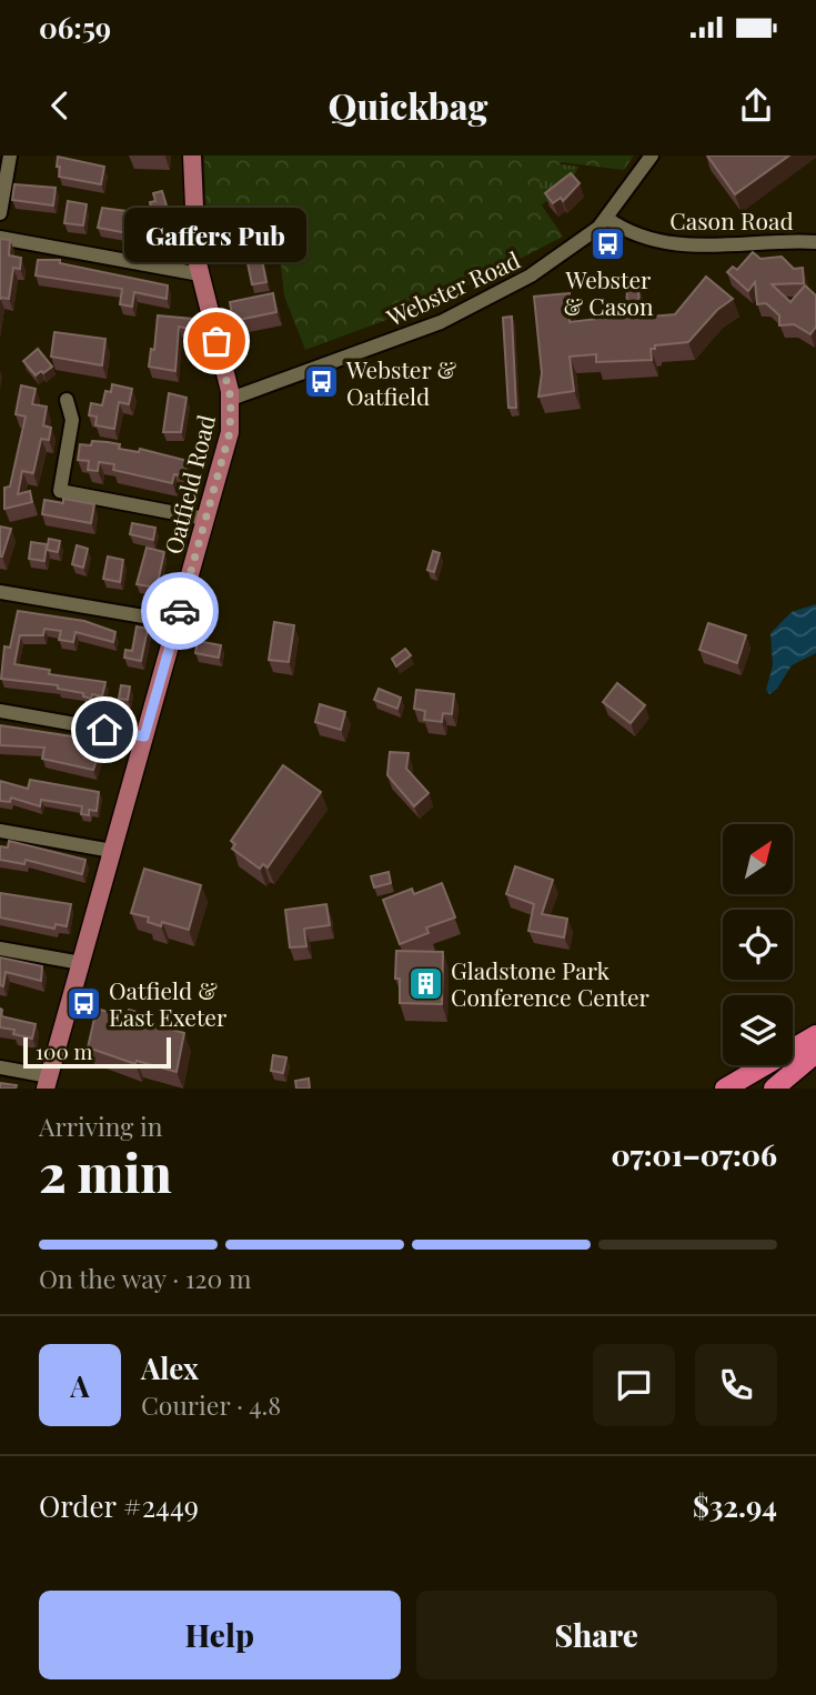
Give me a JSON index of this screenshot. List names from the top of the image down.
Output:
{
  "streets": {
    "main road": ["Oatfield Road"],
    "street": ["Cason Road", "Webster Road"]
  },
  "crossings": [
    ["Cason Road", "Webster Road"],
    ["Webster Road", "Oatfield Road"]
  ],
  "places": {
    "bus stop": ["Webster & Cason", "Webster & Oatfield", "Oatfield & East Exeter"],
    "other": ["Gaffers Pub"],
    "building": ["Gladstone Park Conference Center"]
  },
  "scale_bar": "100 m",
  "north": "top right",
  "page": {
    "status": "06:59",
    "header": "Quickbag",
    "bubble": "Gaffers Pub",
    "scale": "100 m",
    "heading": ["2 min", "Arriving in", "07:01–07:06"],
    "panel": [
      "Alex",
      "Courier · 4.8",
      "Order #2449",
      "$32.94"
    ],
    "bar": "On the way · 120 m",
    "round": "A",
    "buttons": ["Help", "Share"]
  }
}
